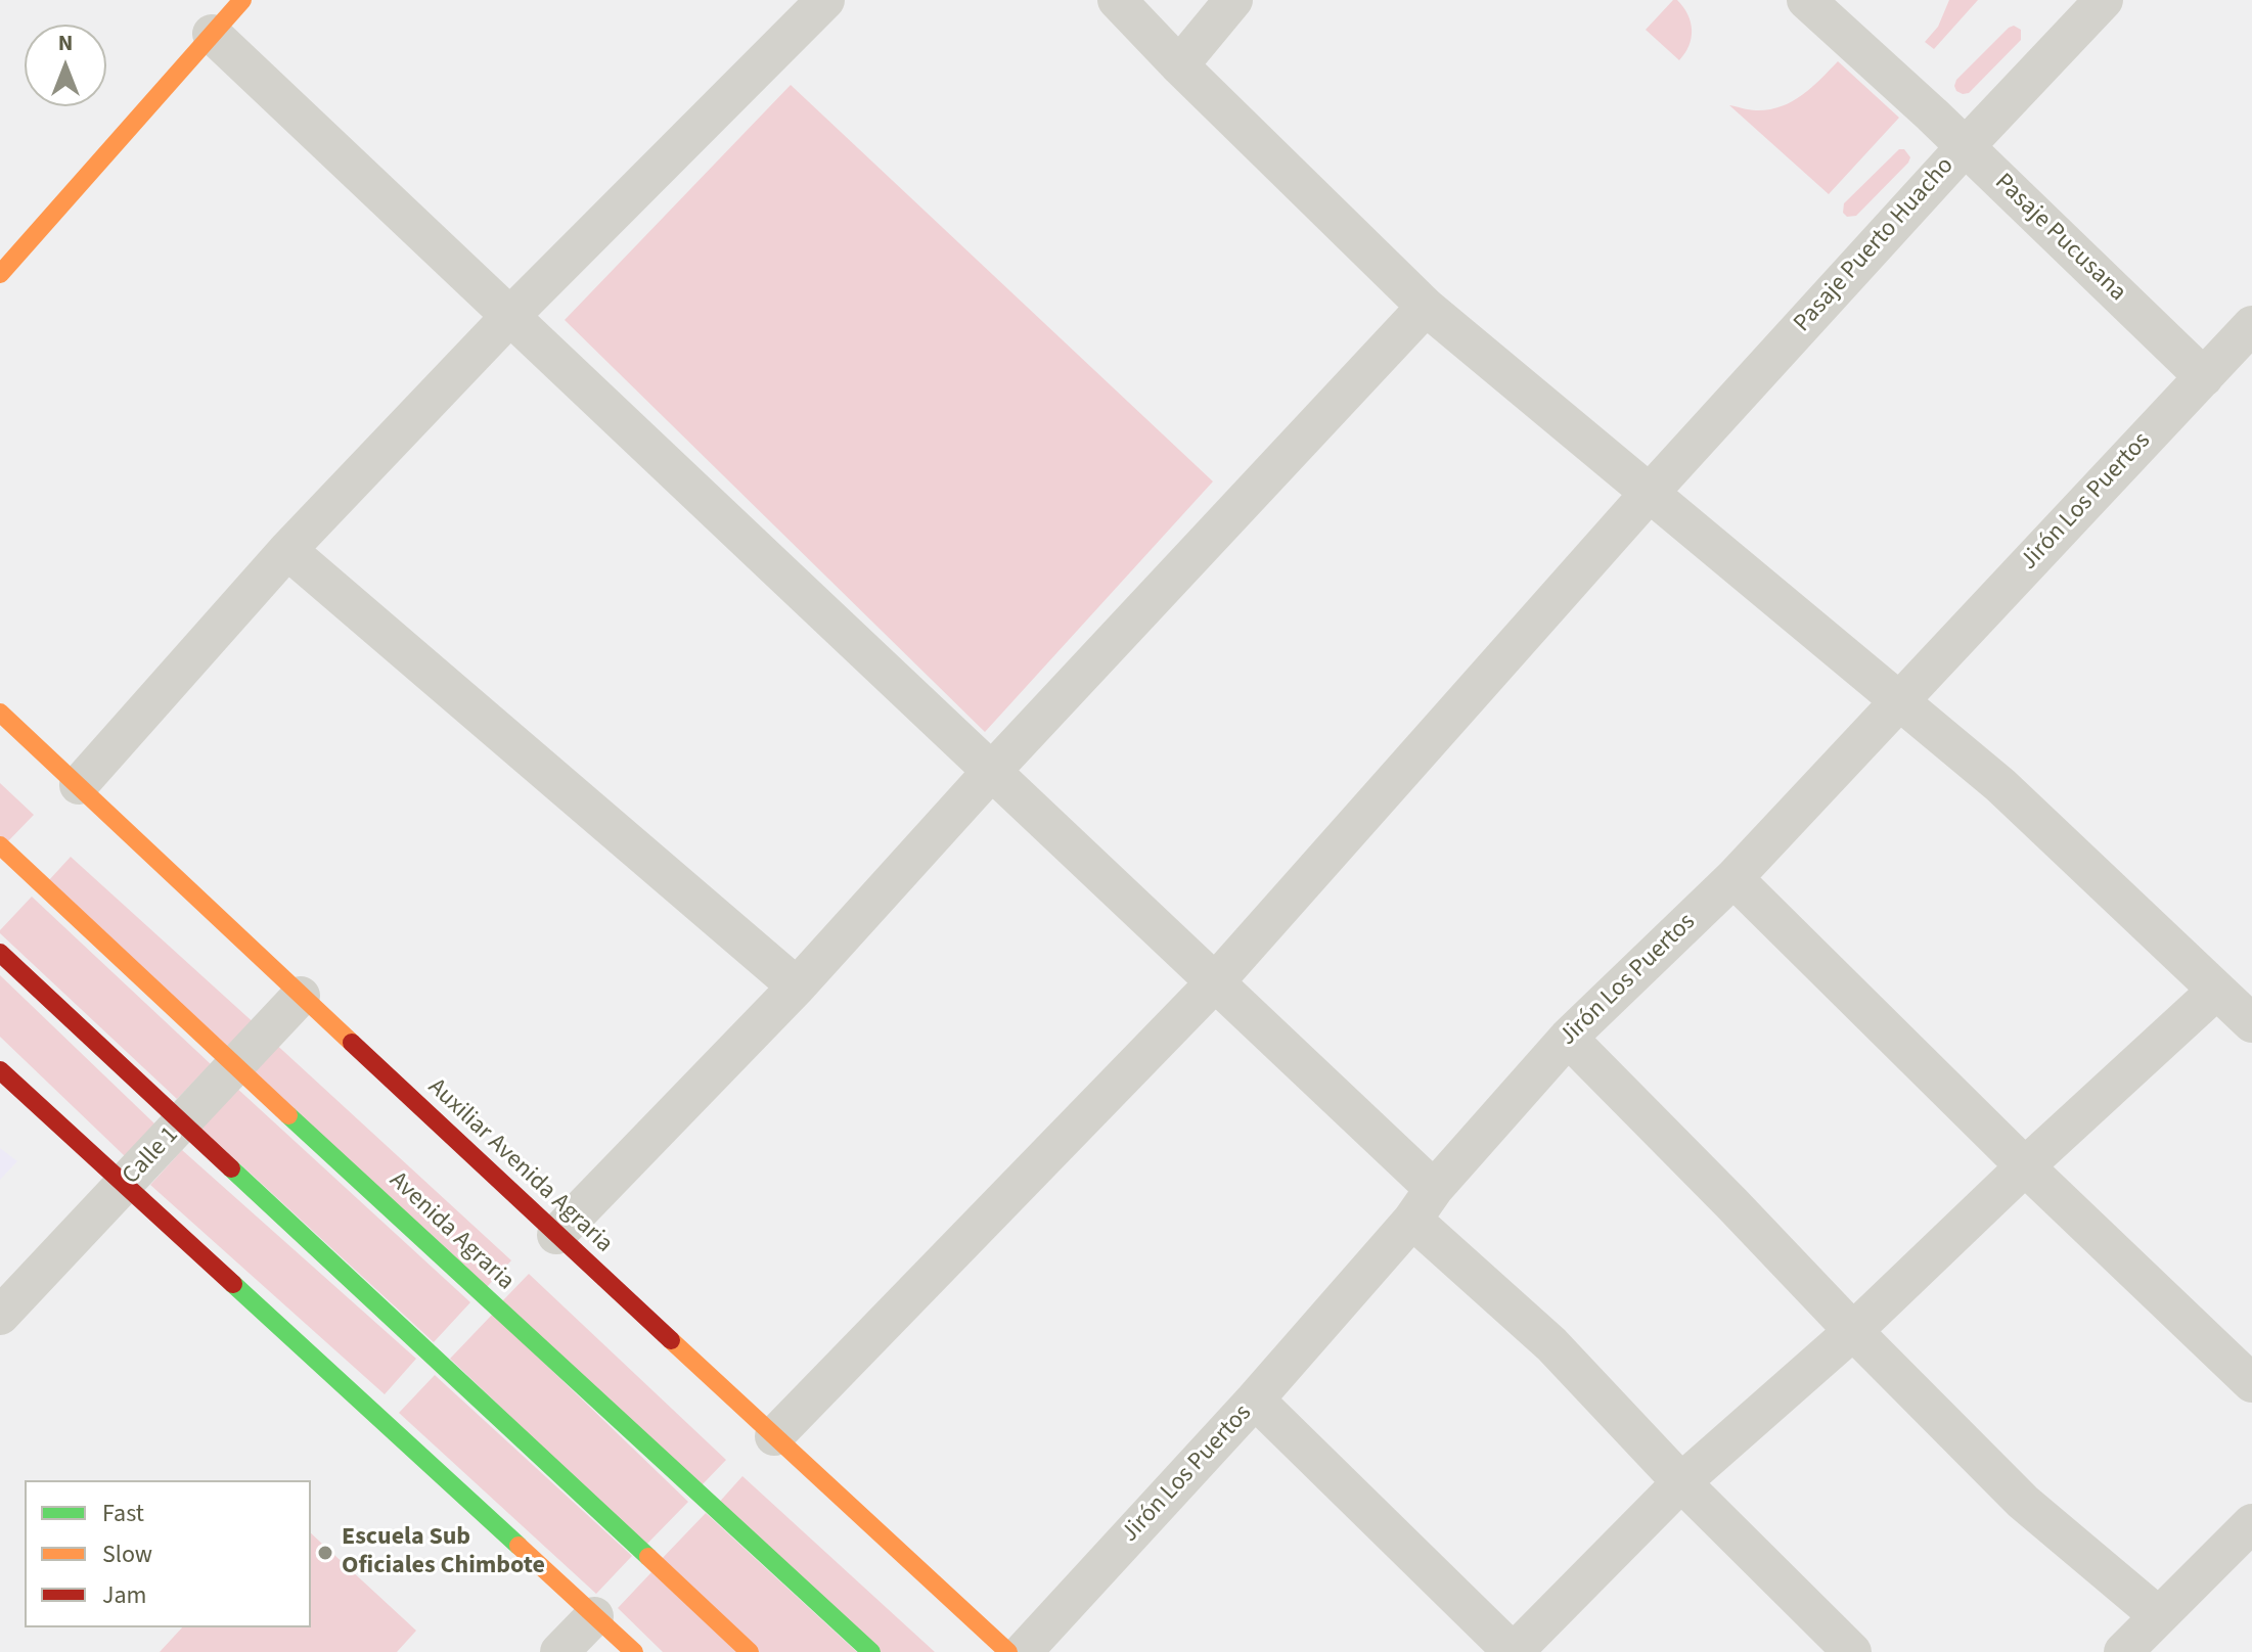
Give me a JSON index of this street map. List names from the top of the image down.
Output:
{
  "streets": {
    "main road": ["Auxiliar Avenida Agraria", "Avenida Agraria"],
    "street": [
      "Pasaje Pucusana",
      "Pasaje Puerto Huacho",
      "Jirón Los Puertos",
      "Calle 1"
    ]
  },
  "crossings": [
    ["Pasaje Pucusana", "Pasaje Puerto Huacho"],
    ["Pasaje Pucusana", "Jirón Los Puertos"],
    ["Pasaje Puerto Huacho", "Auxiliar Avenida Agraria"],
    ["Calle 1", "Auxiliar Avenida Agraria"],
    ["Calle 1", "Avenida Agraria"]
  ],
  "places": ["Escuela Sub Oficiales Chimbote"],
  "legend": ["Fast", "Slow", "Jam"],
  "north": "top"
}
